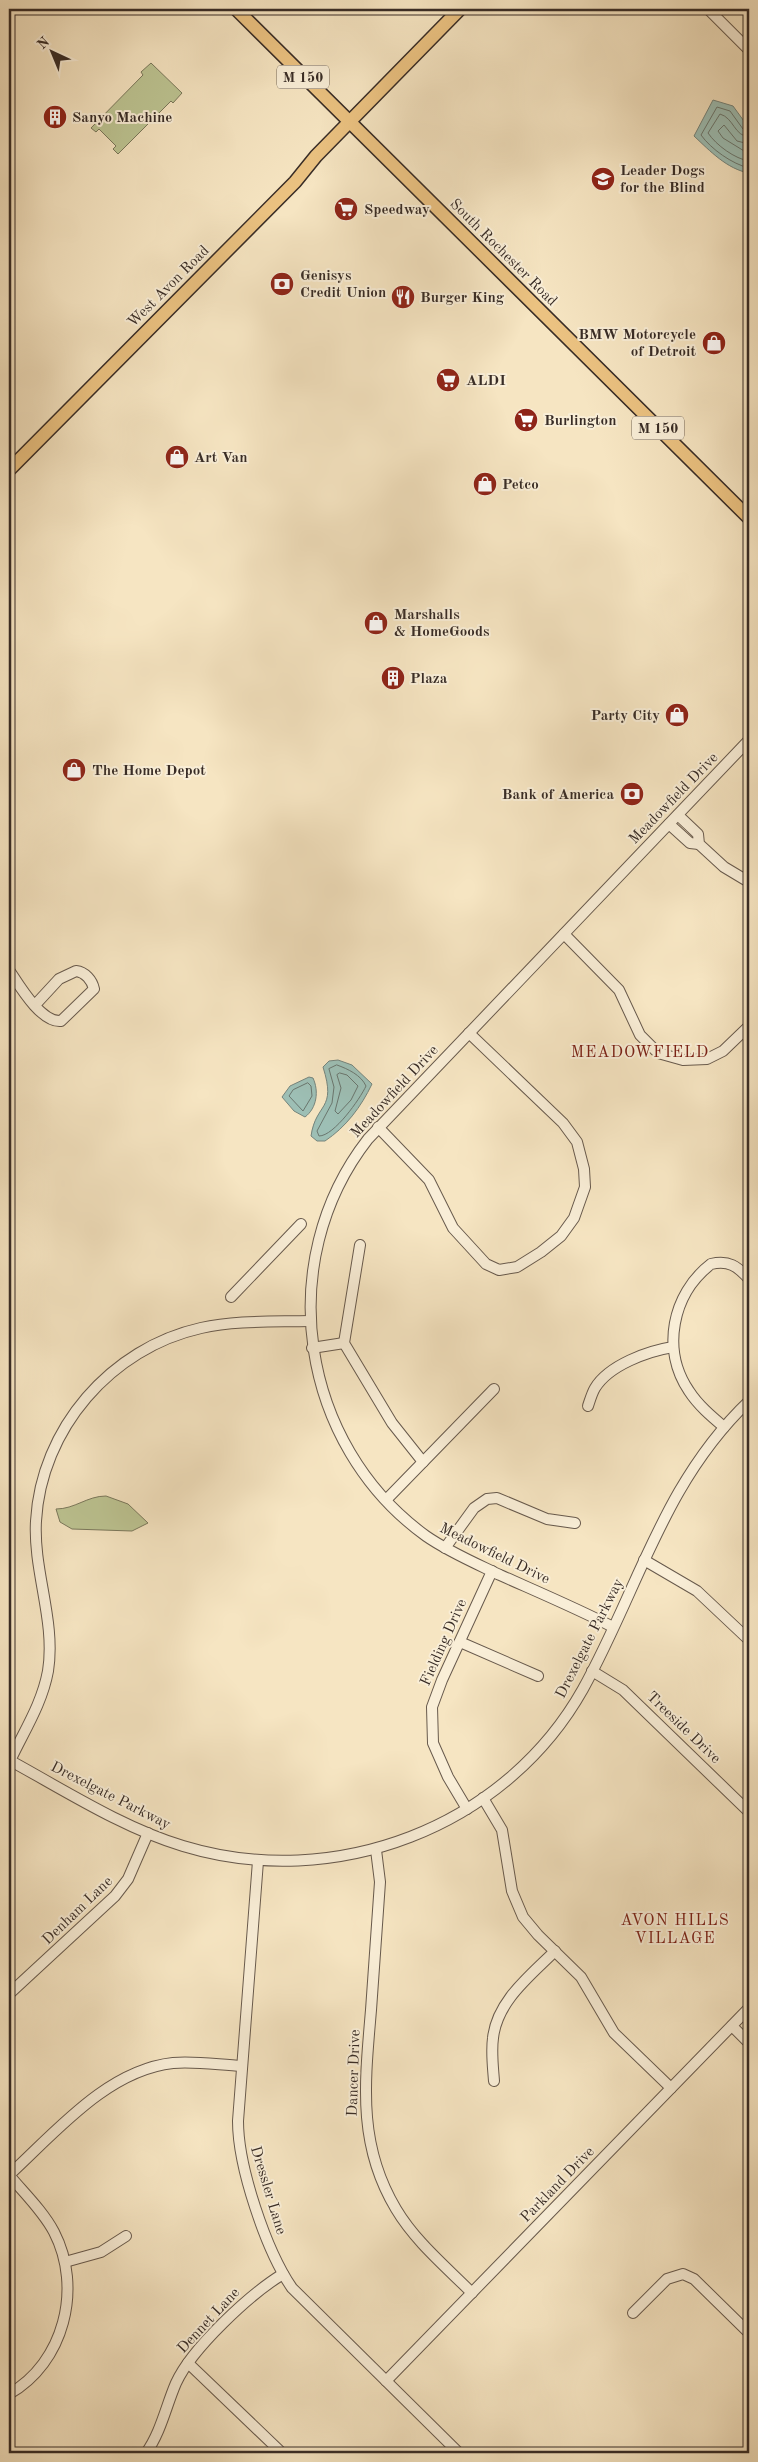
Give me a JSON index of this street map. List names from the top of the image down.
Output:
{
  "streets": {
    "main road": ["M 150", "South Rochester Road", "West Avon Road"],
    "street": [
      "Meadowfield Drive",
      "Drexelgate Parkway",
      "Fielding Drive",
      "Treeside Drive",
      "Denham Lane",
      "Dancer Drive",
      "Parkland Drive",
      "Dressler Lane",
      "Dennet Lane"
    ]
  },
  "crossings": [
    ["South Rochester Road", "West Avon Road"],
    ["Meadowfield Drive", "Drexelgate Parkway"],
    ["Meadowfield Drive", "Fielding Drive"],
    ["Drexelgate Parkway", "Fielding Drive"],
    ["Drexelgate Parkway", "Treeside Drive"],
    ["Drexelgate Parkway", "Denham Lane"],
    ["Drexelgate Parkway", "Dancer Drive"],
    ["Drexelgate Parkway", "Dressler Lane"],
    ["Dancer Drive", "Parkland Drive"],
    ["Parkland Drive", "Dressler Lane"],
    ["Dressler Lane", "Dennet Lane"]
  ],
  "districts": ["MEADOWFIELD", "AVON HILLS VILLAGE"],
  "places": {
    "building": ["Sanyo Machine", "Plaza"],
    "school or university": ["Leader Dogs for the Blind"],
    "supermarket": ["Speedway", "ALDI", "Burlington"],
    "bank": ["Genisys Credit Union", "Bank of America"],
    "restaurant": ["Burger King"],
    "shop": [
      "BMW Motorcycle of Detroit",
      "Art Van",
      "Petco",
      "Marshalls & HomeGoods",
      "Party City",
      "The Home Depot"
    ]
  },
  "north": "top left"
}
